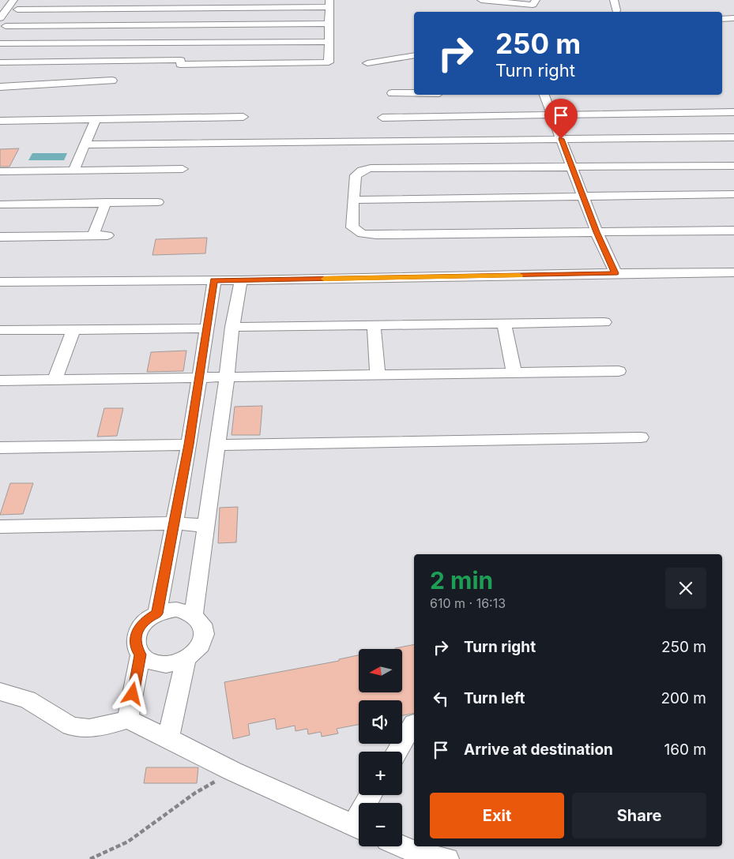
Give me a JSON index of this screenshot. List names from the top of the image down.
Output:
{
  "north": "left",
  "page": {
    "turn": ["250 m", "Turn right"],
    "heading": ["2 min", "610 m · 16:13"],
    "list": [
      {
        "name": "Turn right",
        "value": "250 m"
      },
      {
        "name": "Turn left",
        "value": "200 m"
      },
      {
        "name": "Arrive at destination",
        "value": "160 m"
      }
    ],
    "map_buttons": ["+", "−"],
    "buttons": ["Exit", "Share"]
  }
}
